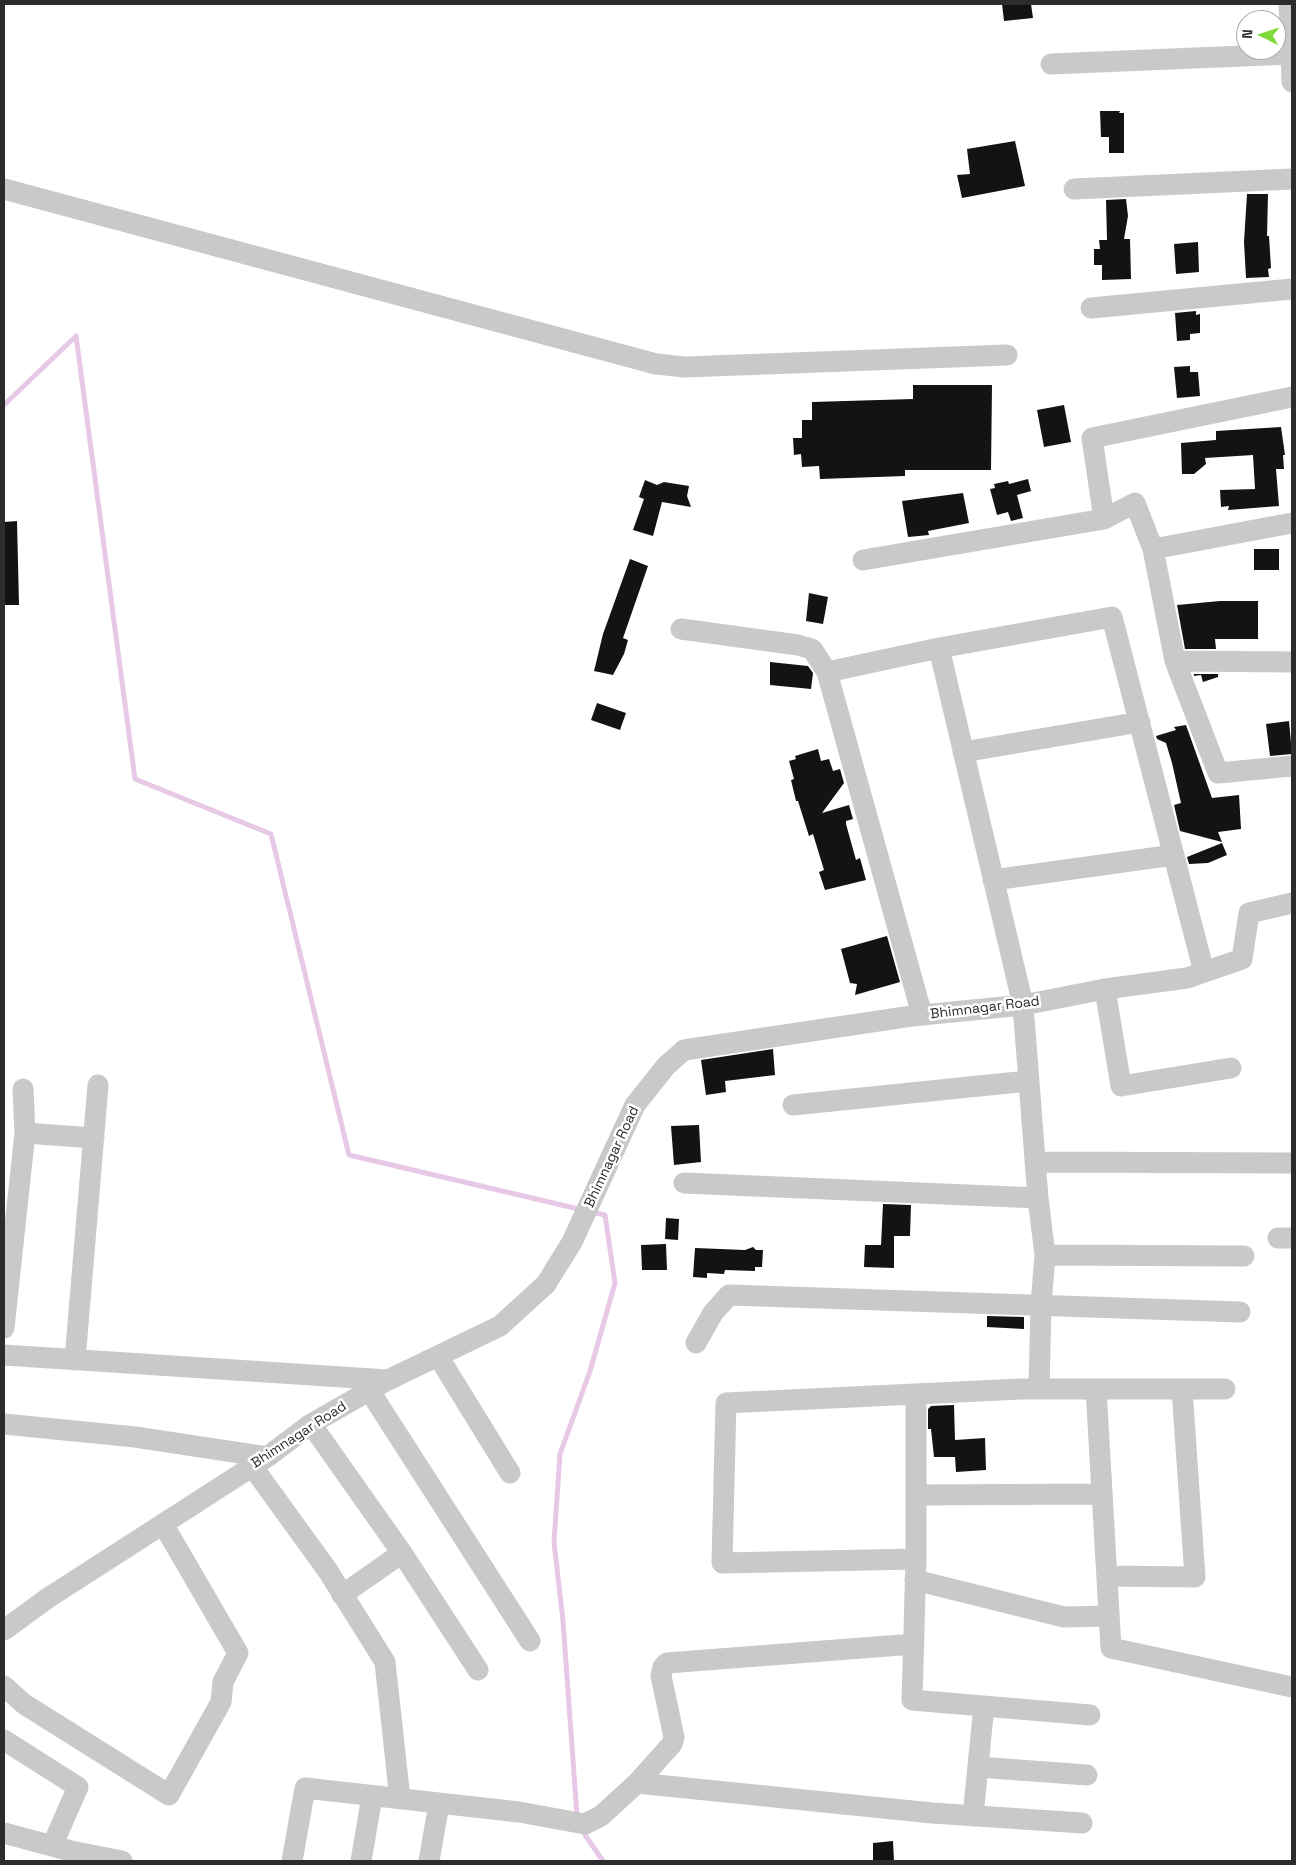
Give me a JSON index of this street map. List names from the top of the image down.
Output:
{
  "streets": {
    "street": ["Bhimnagar Road"]
  },
  "north": "left"
}
